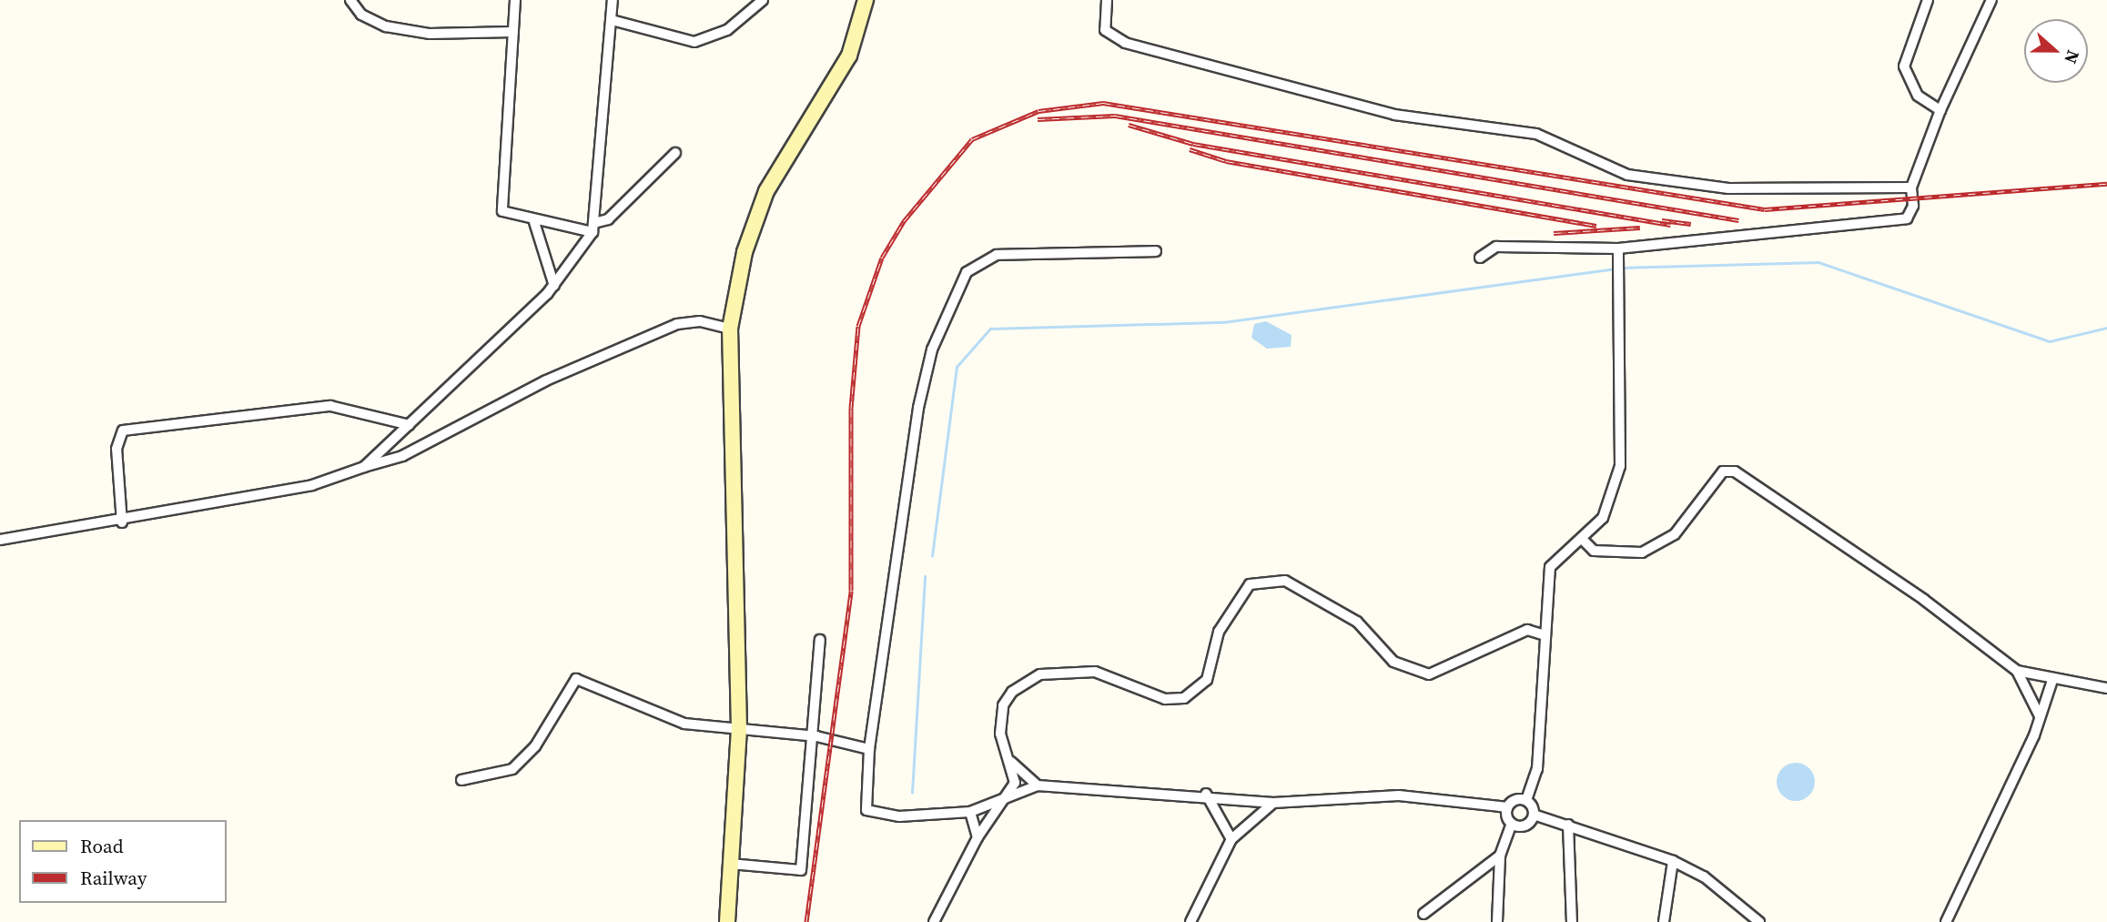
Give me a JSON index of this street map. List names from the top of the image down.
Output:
{
  "legend": ["Road", "Railway"],
  "north": "right"
}
